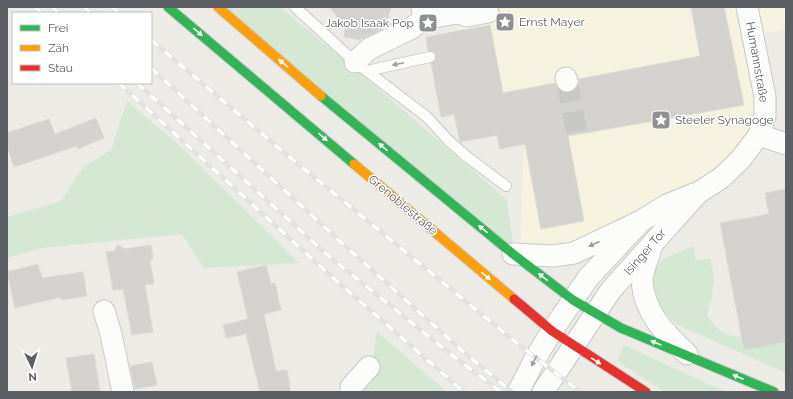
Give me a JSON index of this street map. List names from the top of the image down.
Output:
{
  "streets": {
    "main road": ["Grenoblestraße"],
    "street": ["Humannstraße", "Isinger Tor"]
  },
  "crossings": [
    ["Humannstraße", "Isinger Tor"],
    ["Grenoblestraße", "Isinger Tor"]
  ],
  "places": {
    "place": ["Ernst Mayer", "Jakob Isaak Pop", "Steeler Synagoge"]
  },
  "legend": ["Frei", "Zäh", "Stau"],
  "north": "bottom"
}
